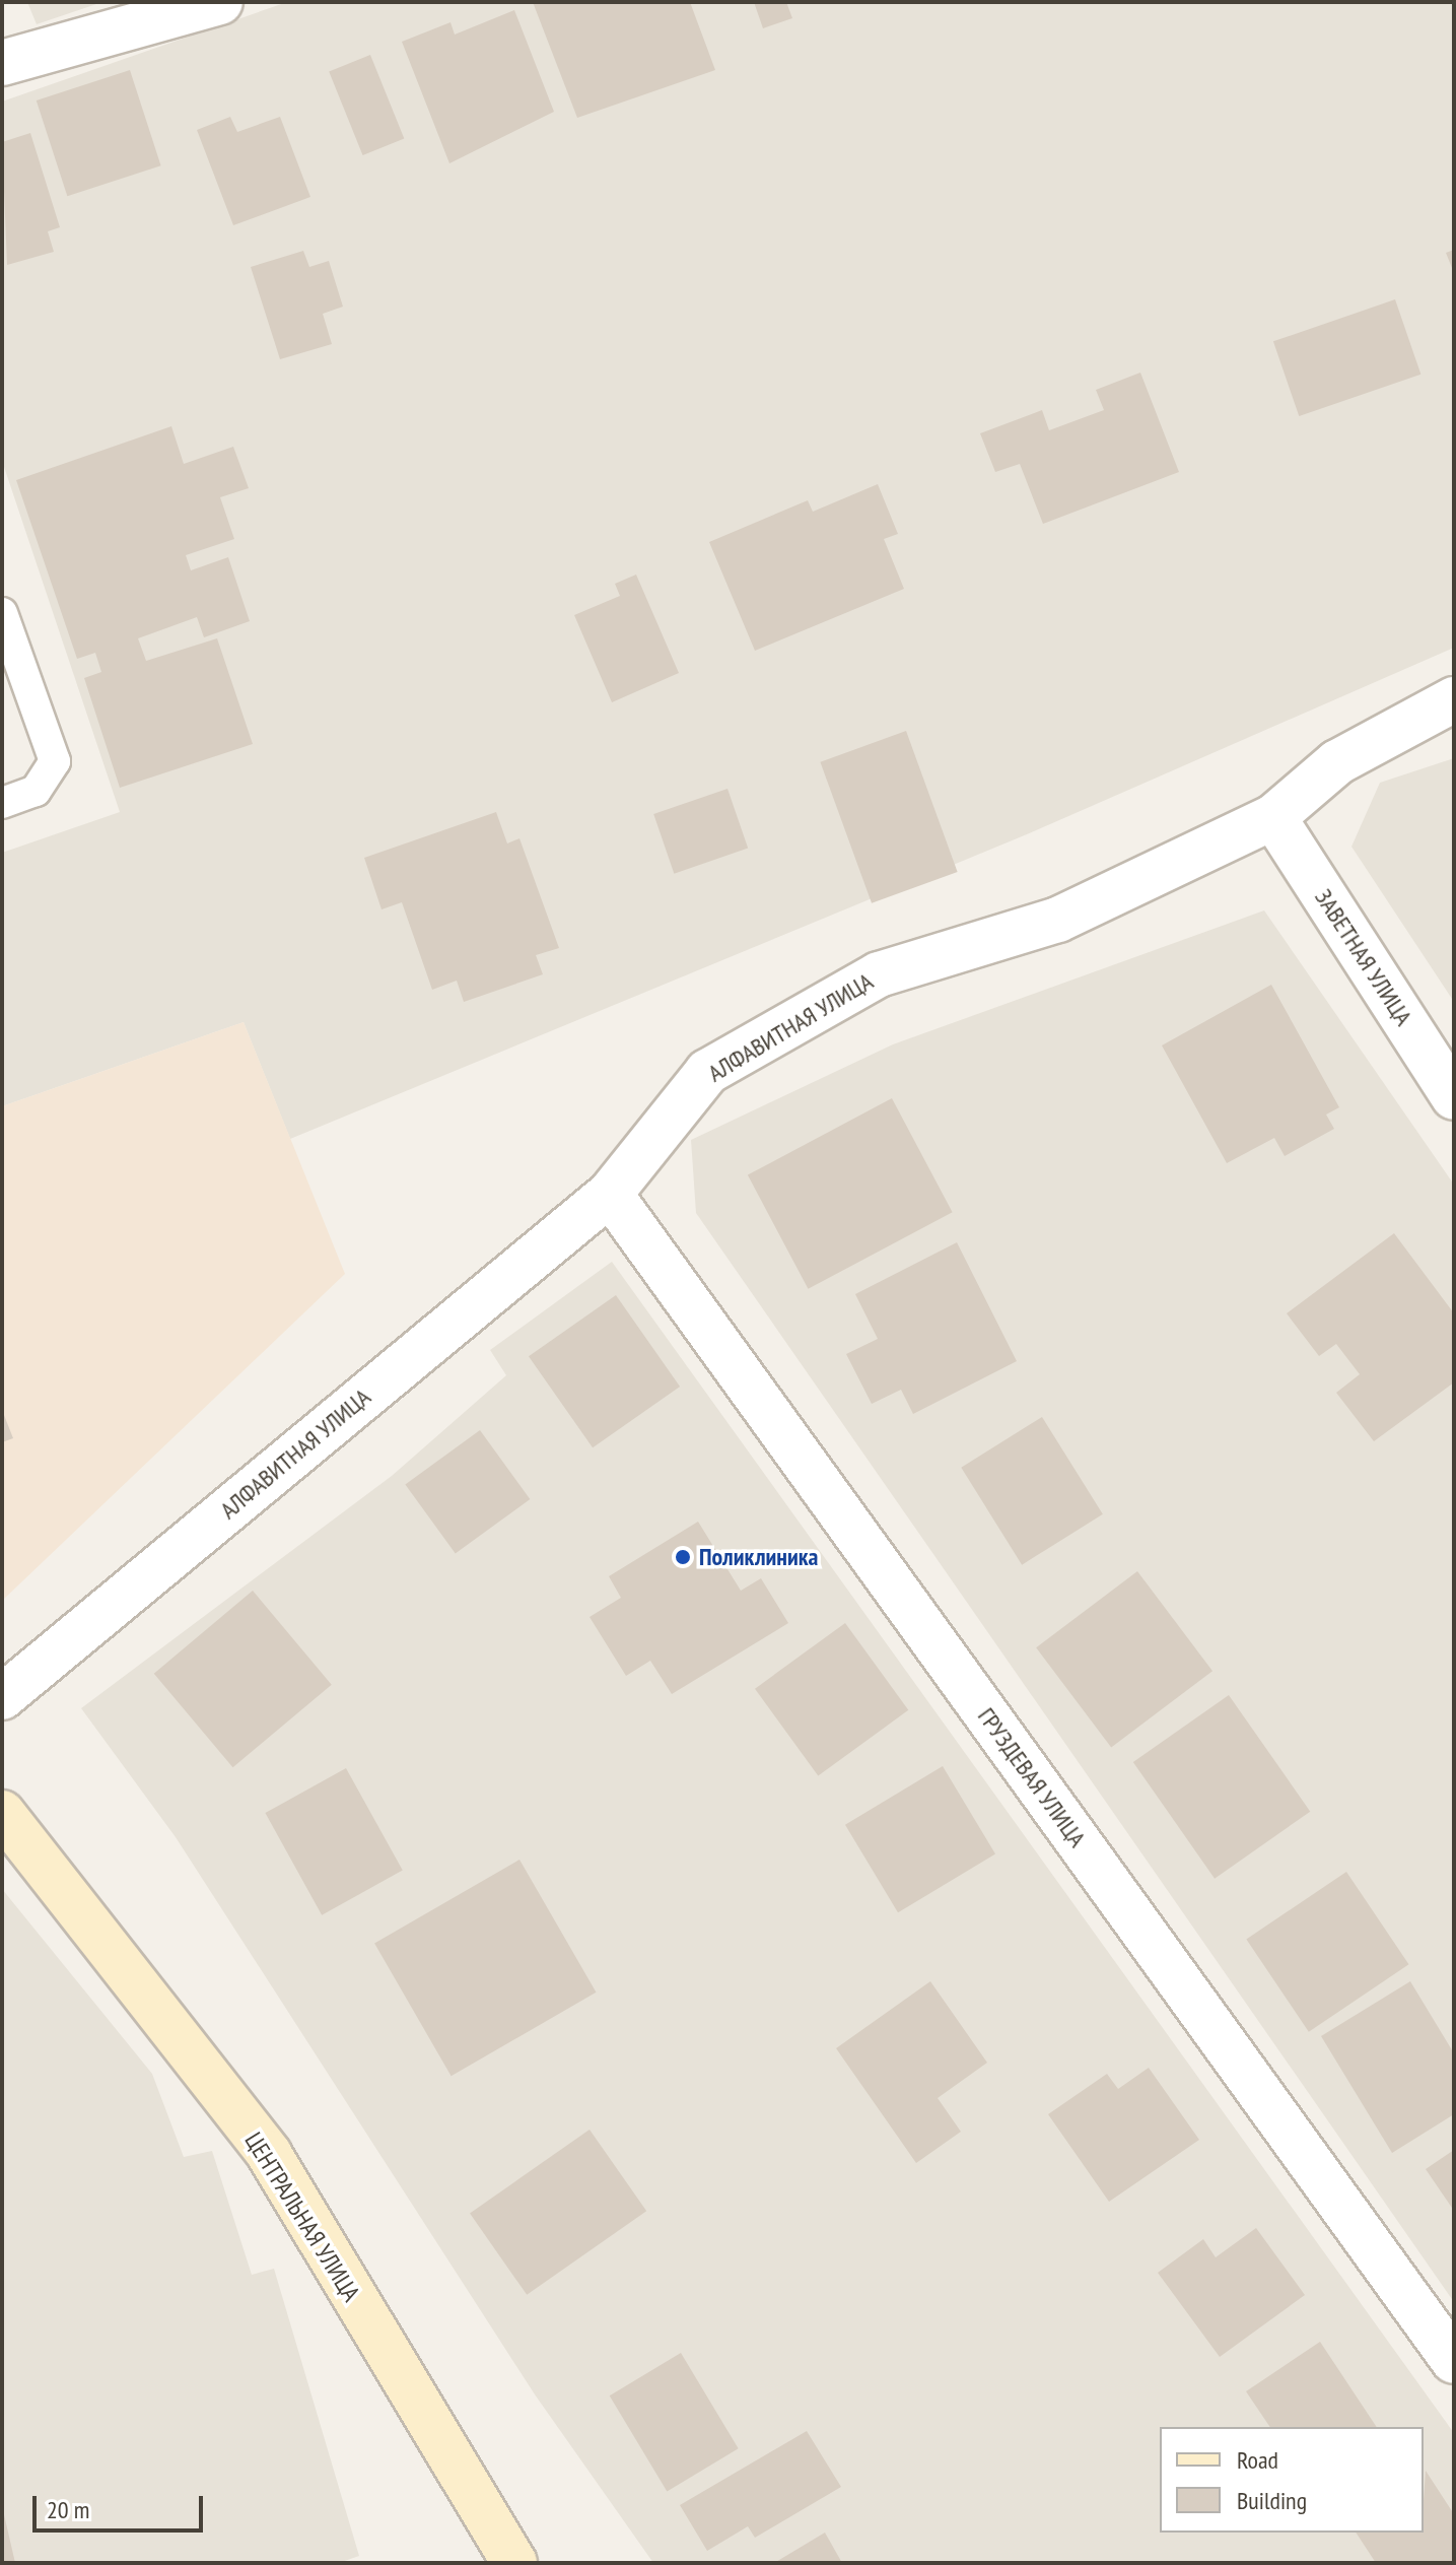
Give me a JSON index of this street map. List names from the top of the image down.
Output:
{
  "streets": {
    "street": [
      "ЗАВЕТНАЯ УЛИЦА",
      "АЛФАВИТНАЯ УЛИЦА",
      "ГРУЗДЕВАЯ УЛИЦА",
      "ЦЕНТРАЛЬНАЯ УЛИЦА"
    ]
  },
  "crossings": [
    ["ЗАВЕТНАЯ УЛИЦА", "АЛФАВИТНАЯ УЛИЦА"],
    ["АЛФАВИТНАЯ УЛИЦА", "ГРУЗДЕВАЯ УЛИЦА"]
  ],
  "places": ["Поликлиника"],
  "legend": ["Road", "Building"],
  "scale_bar": "20 m"
}
